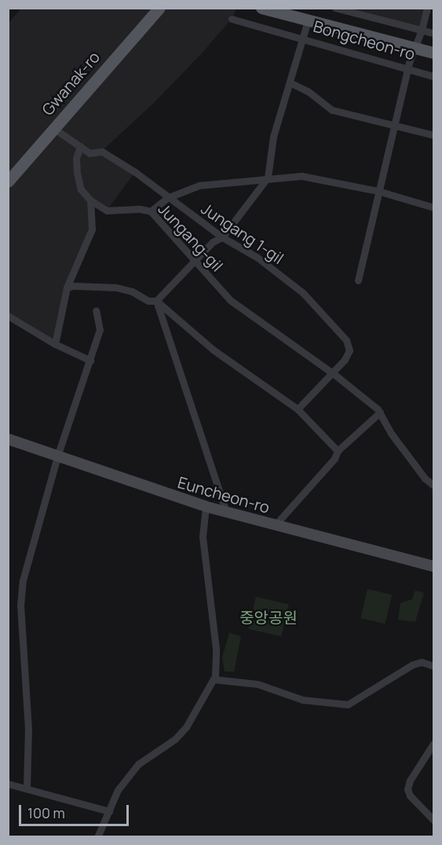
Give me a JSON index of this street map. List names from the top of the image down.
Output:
{
  "streets": {
    "main road": ["Bongcheon-ro", "Gwanak-ro", "Euncheon-ro"],
    "street": ["Jungang 1-gil", "Jungang-gil"]
  },
  "crossings": [
    ["Jungang 1-gil", "Jungang-gil"]
  ],
  "parks": ["중앙공원"],
  "scale_bar": "100 m"
}
